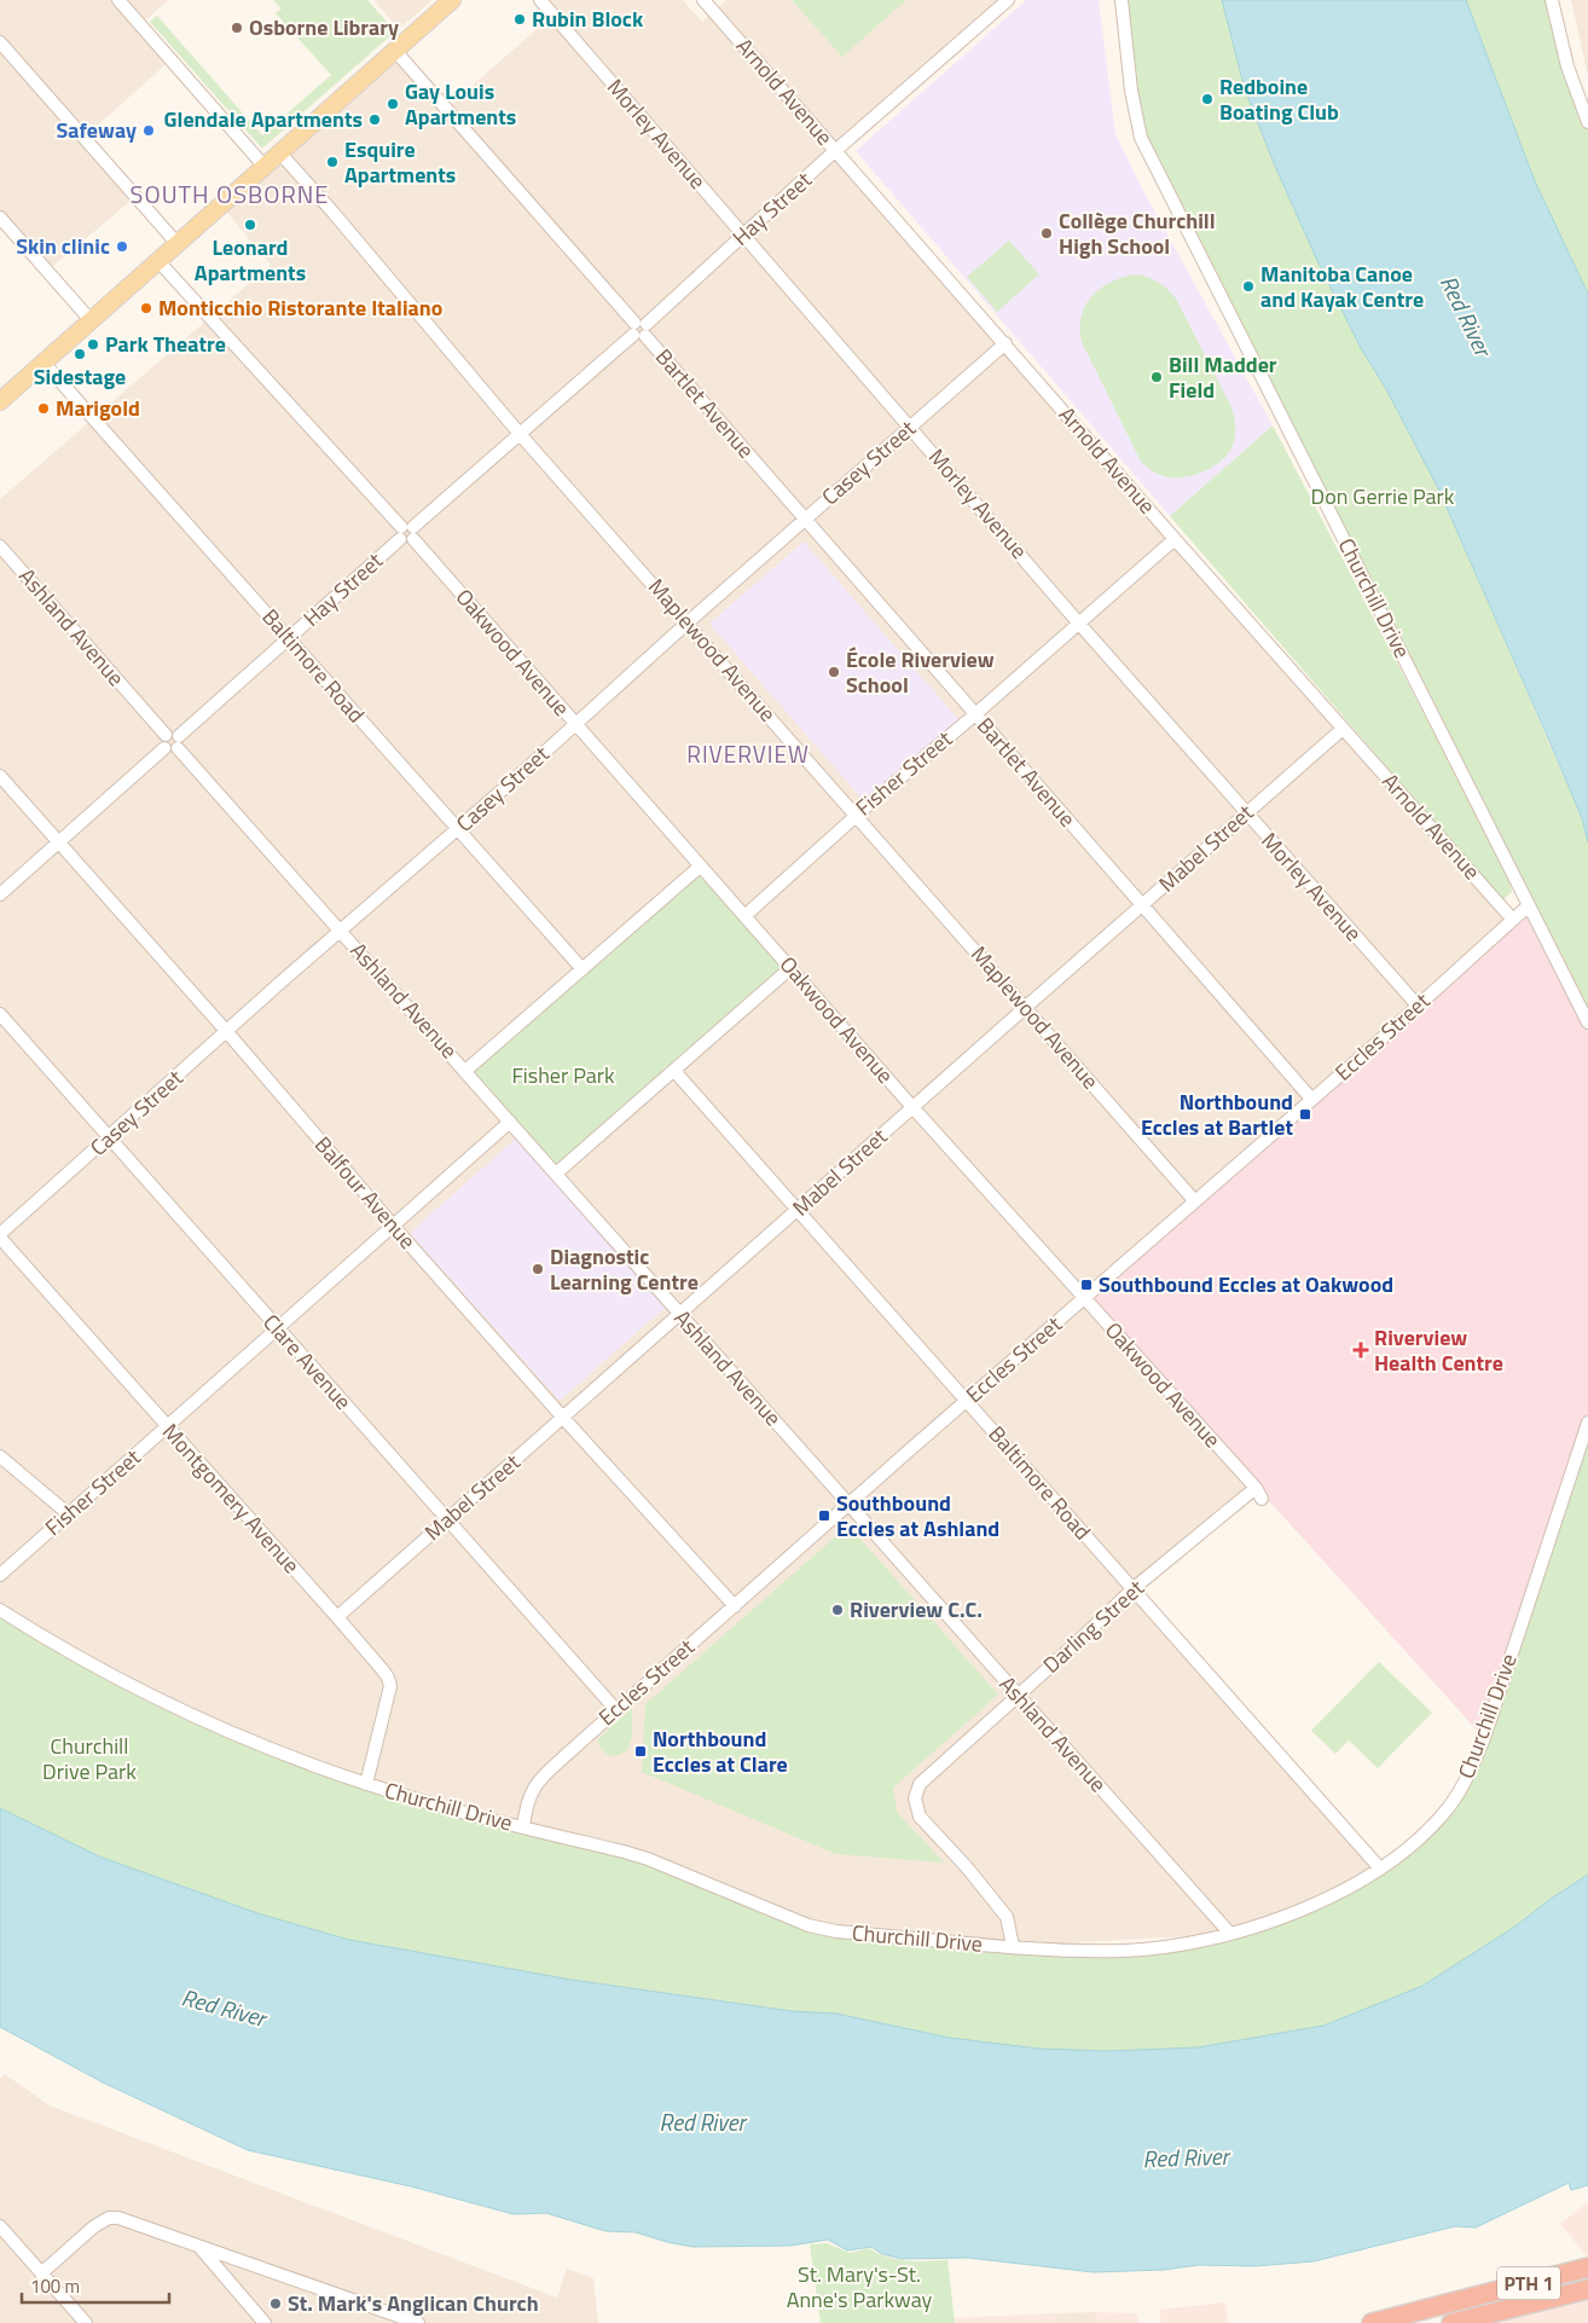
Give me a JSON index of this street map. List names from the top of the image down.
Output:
{
  "streets": {
    "highway": ["PTH 1"],
    "street": [
      "Arnold Avenue",
      "Morley Avenue",
      "Hay Street",
      "Bartlet Avenue",
      "Casey Street",
      "Churchill Drive",
      "Ashland Avenue",
      "Maplewood Avenue",
      "Oakwood Avenue",
      "Baltimore Road",
      "Fisher Street",
      "Mabel Street",
      "Eccles Street",
      "Balfour Avenue",
      "Clare Avenue",
      "Montgomery Avenue",
      "Darling Street"
    ]
  },
  "crossings": [
    ["Arnold Avenue", "Hay Street"],
    ["Arnold Avenue", "Casey Street"],
    ["Arnold Avenue", "Fisher Street"],
    ["Arnold Avenue", "Mabel Street"],
    ["Arnold Avenue", "Eccles Street"],
    ["Morley Avenue", "Hay Street"],
    ["Morley Avenue", "Casey Street"],
    ["Morley Avenue", "Fisher Street"],
    ["Morley Avenue", "Mabel Street"],
    ["Morley Avenue", "Eccles Street"],
    ["Hay Street", "Bartlet Avenue"],
    ["Hay Street", "Ashland Avenue"],
    ["Hay Street", "Maplewood Avenue"],
    ["Hay Street", "Oakwood Avenue"],
    ["Hay Street", "Baltimore Road"],
    ["Hay Street", "Balfour Avenue"],
    ["Bartlet Avenue", "Casey Street"],
    ["Bartlet Avenue", "Fisher Street"],
    ["Bartlet Avenue", "Mabel Street"],
    ["Bartlet Avenue", "Eccles Street"],
    ["Casey Street", "Ashland Avenue"],
    ["Casey Street", "Maplewood Avenue"],
    ["Casey Street", "Oakwood Avenue"],
    ["Casey Street", "Baltimore Road"],
    ["Casey Street", "Balfour Avenue"],
    ["Casey Street", "Clare Avenue"],
    ["Casey Street", "Montgomery Avenue"],
    ["Churchill Drive", "Ashland Avenue"],
    ["Churchill Drive", "Baltimore Road"],
    ["Churchill Drive", "Eccles Street"],
    ["Churchill Drive", "Montgomery Avenue"],
    ["Churchill Drive", "Darling Street"],
    ["Ashland Avenue", "Fisher Street"],
    ["Ashland Avenue", "Mabel Street"],
    ["Ashland Avenue", "Eccles Street"],
    ["Ashland Avenue", "Darling Street"],
    ["Maplewood Avenue", "Fisher Street"],
    ["Maplewood Avenue", "Mabel Street"],
    ["Maplewood Avenue", "Eccles Street"],
    ["Oakwood Avenue", "Fisher Street"],
    ["Oakwood Avenue", "Mabel Street"],
    ["Oakwood Avenue", "Eccles Street"],
    ["Oakwood Avenue", "Darling Street"],
    ["Baltimore Road", "Mabel Street"],
    ["Baltimore Road", "Eccles Street"],
    ["Baltimore Road", "Darling Street"],
    ["Fisher Street", "Balfour Avenue"],
    ["Fisher Street", "Clare Avenue"],
    ["Fisher Street", "Montgomery Avenue"],
    ["Mabel Street", "Balfour Avenue"],
    ["Mabel Street", "Clare Avenue"],
    ["Mabel Street", "Montgomery Avenue"],
    ["Eccles Street", "Balfour Avenue"],
    ["Eccles Street", "Clare Avenue"]
  ],
  "districts": ["SOUTH OSBORNE", "RIVERVIEW"],
  "water": ["Red River"],
  "parks": [
    "Don Gerrie Park",
    "Fisher Park",
    "Churchill Drive Park",
    "St. Mary's-St. Anne's Parkway"
  ],
  "places": {
    "other": [
      "Rubin Block",
      "Osborne Library",
      "Redboine Boating Club",
      "Gay Louis Apartments",
      "Glendale Apartments",
      "Safeway",
      "Esquire Apartments",
      "Leonard Apartments",
      "Collège Churchill High School",
      "Skin clinic",
      "Manitoba Canoe and Kayak Centre",
      "Monticchio Ristorante Italiano",
      "Park Theatre",
      "Sidestage",
      "Bill Madder Field",
      "Marigold",
      "École Riverview School",
      "Diagnostic Learning Centre",
      "Riverview C.C.",
      "St. Mark's Anglican Church"
    ],
    "transit": [
      "Northbound Eccles at Bartlet",
      "Southbound Eccles at Oakwood",
      "Southbound Eccles at Ashland",
      "Northbound Eccles at Clare"
    ],
    "health": ["Riverview Health Centre"]
  },
  "scale_bar": "100 m"
}
